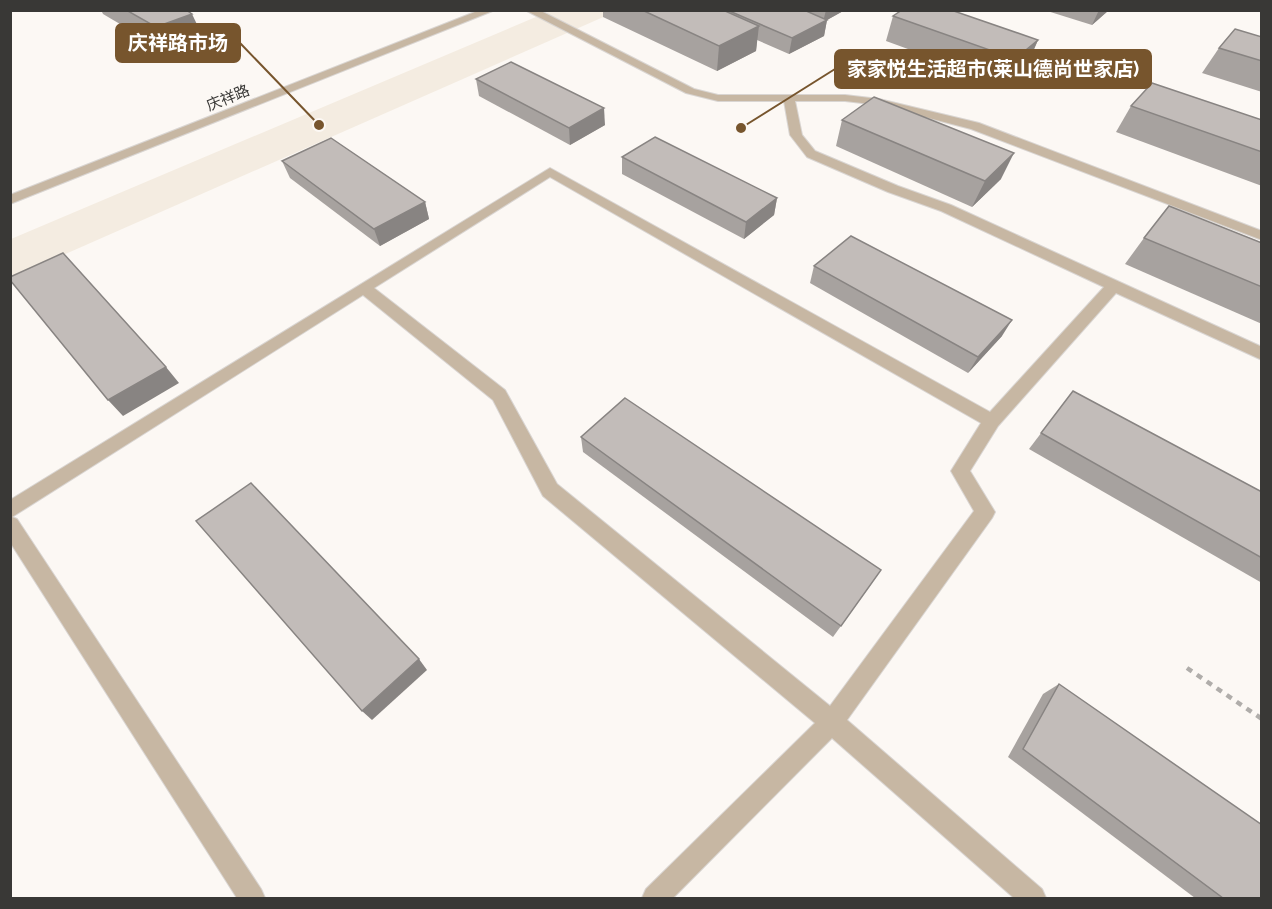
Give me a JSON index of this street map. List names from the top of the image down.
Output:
{
  "streets": {
    "street": ["庆祥路"]
  },
  "places": ["庆祥路市场", "家家悦生活超市(莱山德尚世家店)"]
}
